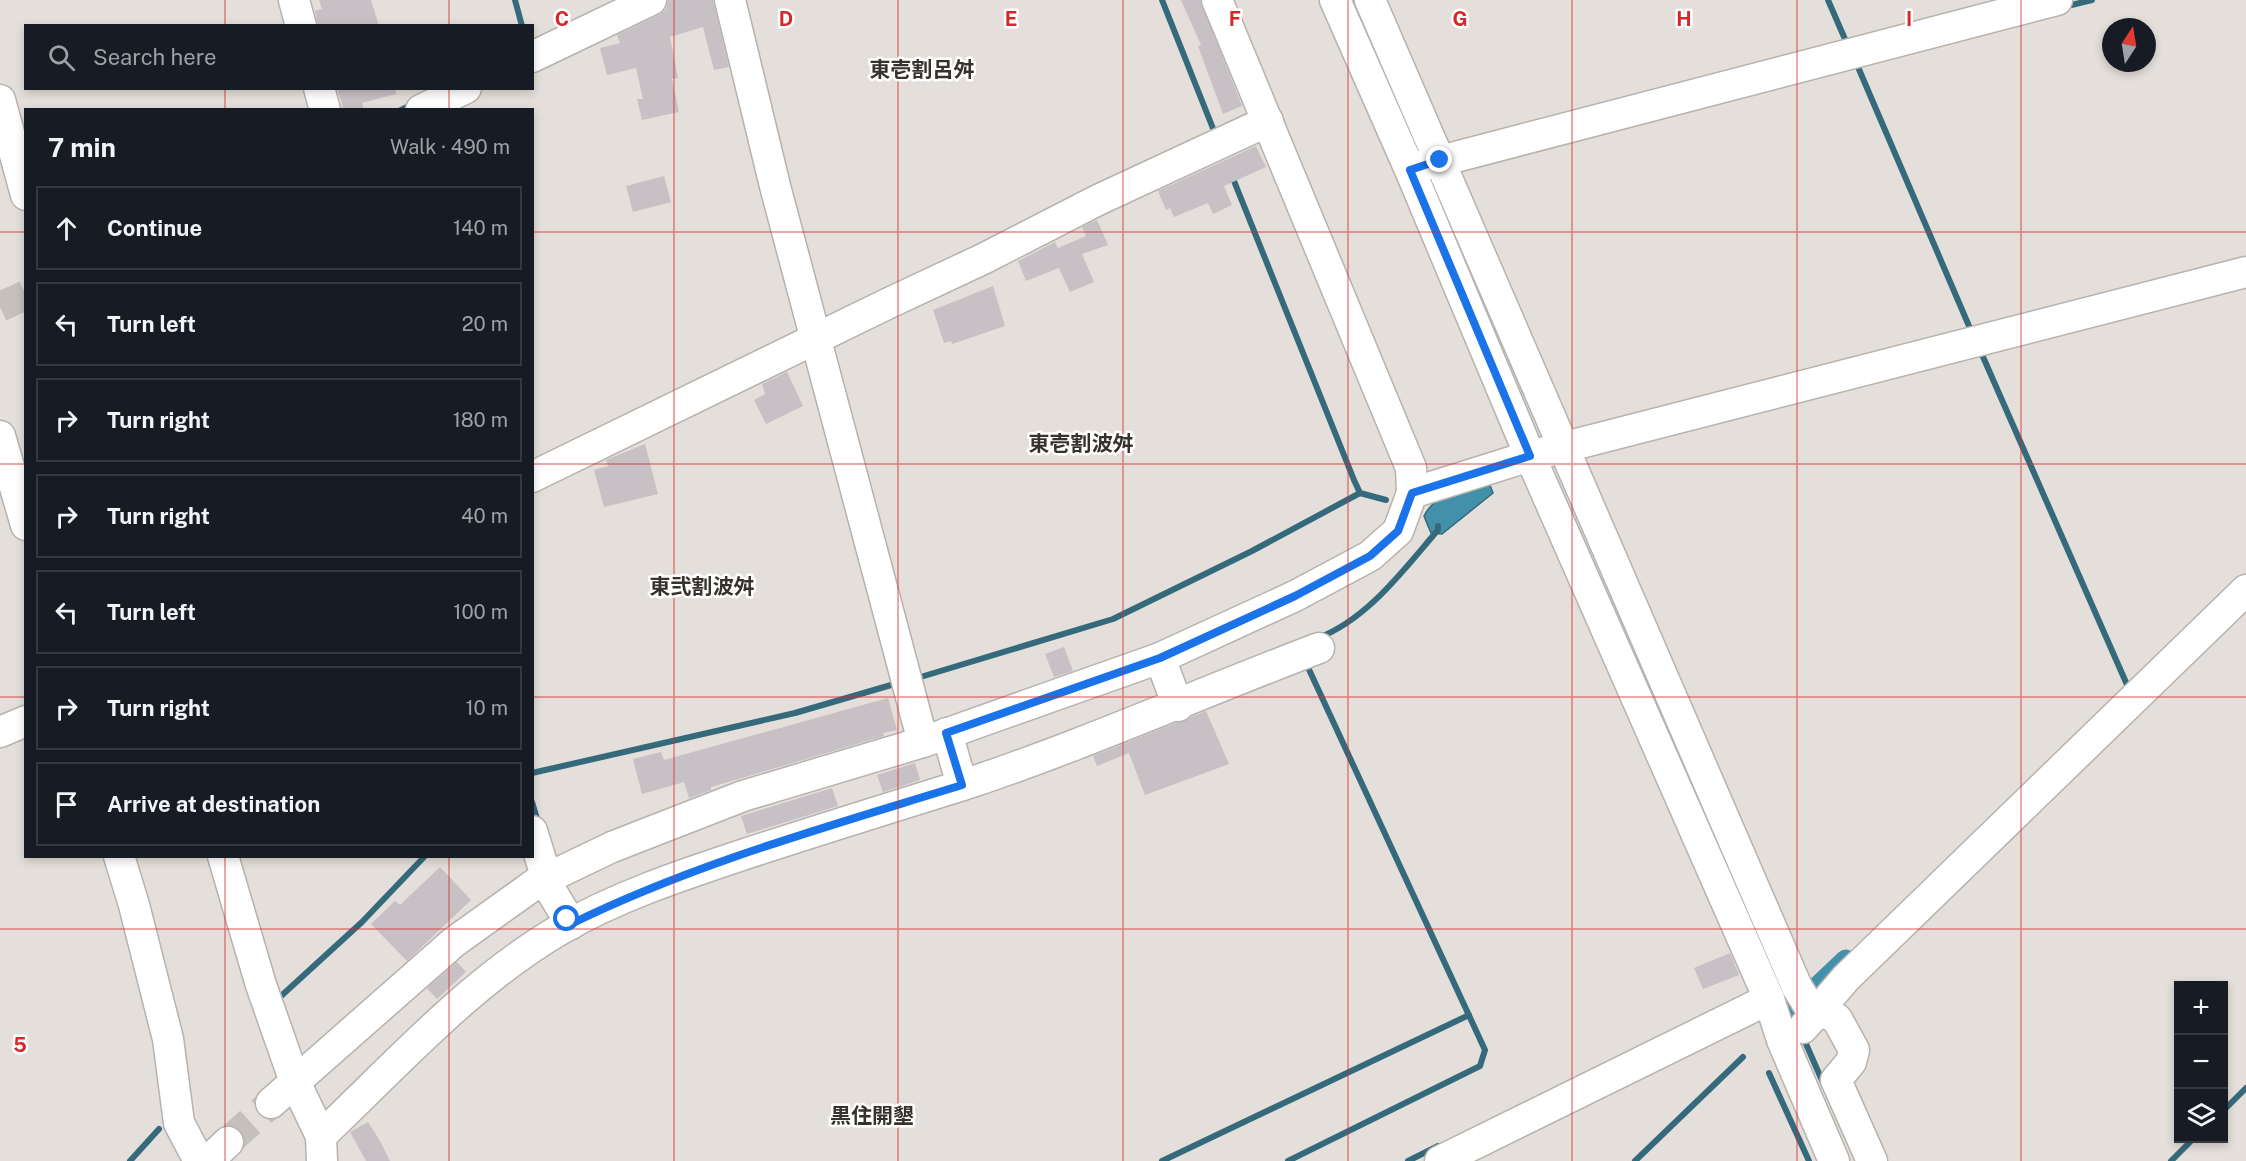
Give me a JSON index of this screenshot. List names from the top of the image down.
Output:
{
  "districts": [
    "東壱割呂舛",
    "東壱割波舛",
    "東弐割波舛",
    "黒住開墾"
  ],
  "north": "top",
  "page": {
    "search": "Search here",
    "heading": ["7 min", "Walk · 490 m"],
    "list": [
      ["Continue", "140 m"],
      ["Turn left", "20 m"],
      ["Turn right", "180 m"],
      ["Turn right", "40 m"],
      ["Turn left", "100 m"],
      ["Turn right", "10 m"],
      "Arrive at destination"
    ],
    "map_buttons": ["+", "−"]
  },
  "grid": {
    "columns": [
      "C",
      "D",
      "E",
      "F",
      "G",
      "H",
      "I"
    ],
    "rows": ["5"]
  }
}
